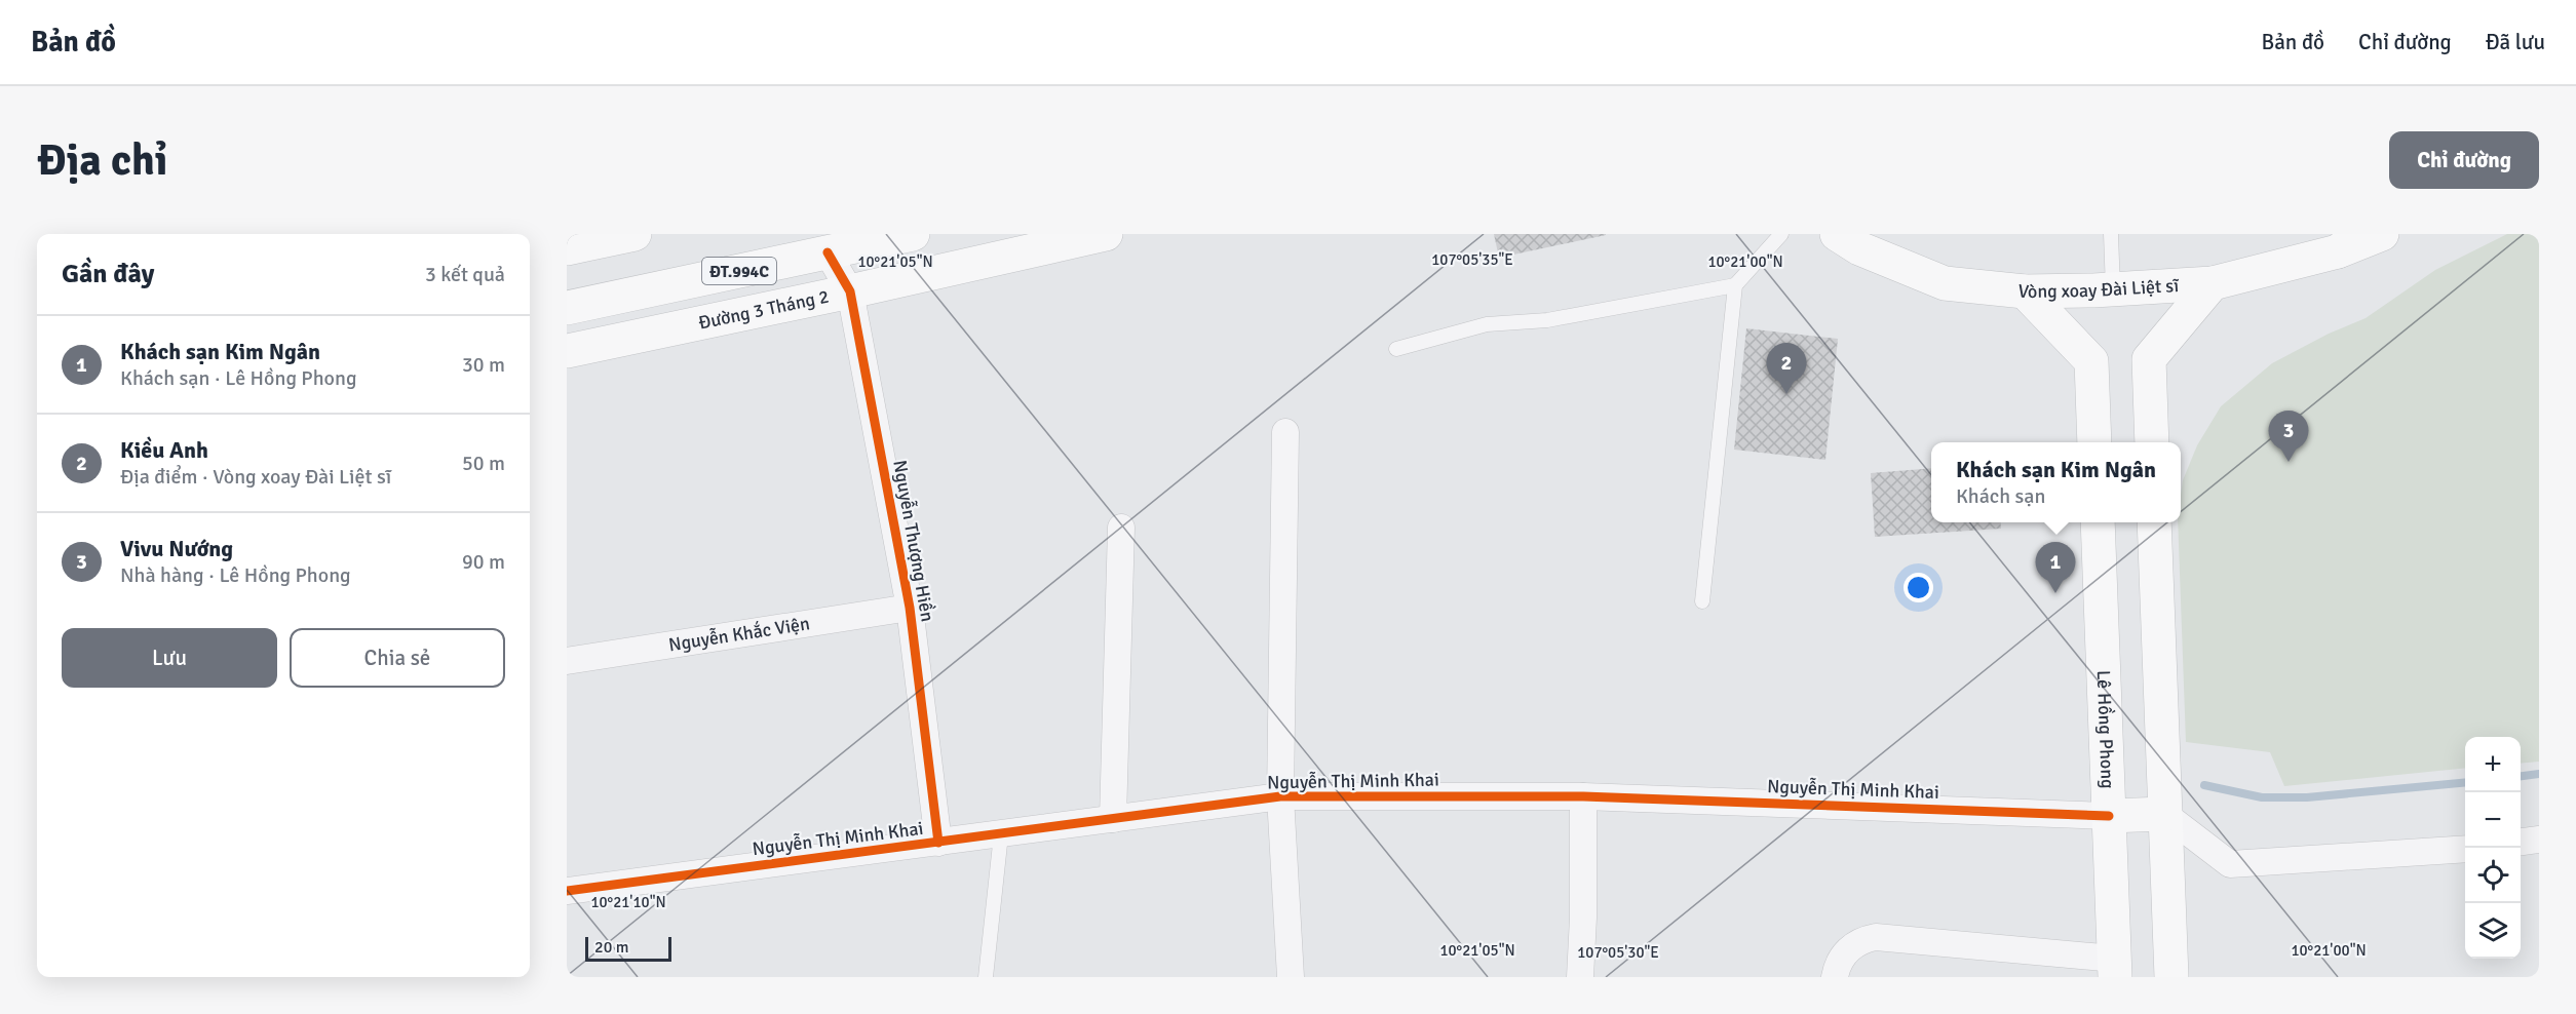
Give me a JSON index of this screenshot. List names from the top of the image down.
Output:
{
  "streets": {
    "main road": [
      "ĐT.994C",
      "Vòng xoay Đài Liệt sĩ",
      "Đường 3 Tháng 2",
      "Lê Hồng Phong"
    ],
    "street": ["Nguyễn Thượng Hiền", "Nguyễn Khắc Viện", "Nguyễn Thị Minh Khai"]
  },
  "crossings": [
    ["ĐT.994C", "Nguyễn Thượng Hiền"],
    ["Đường 3 Tháng 2", "Nguyễn Thượng Hiền"],
    ["Nguyễn Thượng Hiền", "Nguyễn Khắc Viện"],
    ["Nguyễn Thượng Hiền", "Nguyễn Thị Minh Khai"],
    ["Lê Hồng Phong", "Nguyễn Thị Minh Khai"]
  ],
  "scale_bar": "20 m",
  "page": {
    "header": "Bản đồ",
    "nav": ["Bản đồ", "Chỉ đường", "Đã lưu"],
    "buttons": [
      "Chỉ đường",
      ["Lưu", "Chia sẻ"]
    ],
    "title": "Địa chỉ",
    "heading": ["Gần đây", "3 kết quả"],
    "list": [
      {
        "mark": "1",
        "name": "Khách sạn Kim Ngân",
        "note": "Khách sạn · Lê Hồng Phong",
        "value": "30 m"
      },
      {
        "mark": "2",
        "name": "Kiều Anh",
        "note": "Địa điểm · Vòng xoay Đài Liệt sĩ",
        "value": "50 m"
      },
      {
        "mark": "3",
        "name": "Vivu Nướng",
        "note": "Nhà hàng · Lê Hồng Phong",
        "value": "90 m"
      }
    ],
    "pins": ["2", "3", "1"],
    "popup": ["Khách sạn Kim Ngân", "Khách sạn"],
    "map_buttons": ["+", "−"],
    "scale": "20 m"
  },
  "coordinates": [
    "107°05'35\"E",
    "10°21'05\"N",
    "10°21'00\"N",
    "10°21'10\"N",
    "107°05'30\"E"
  ]
}
